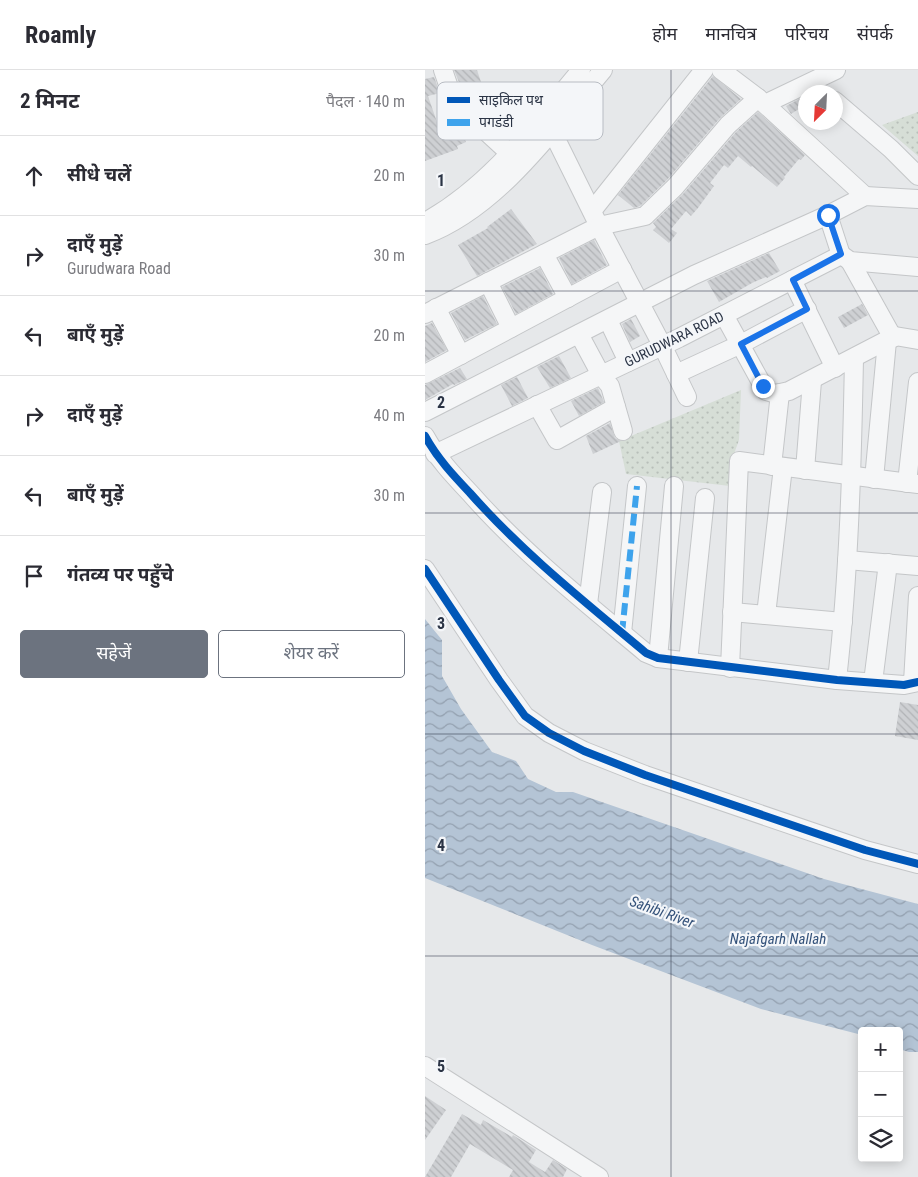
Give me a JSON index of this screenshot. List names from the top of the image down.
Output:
{
  "streets": {
    "street": ["GURUDWARA ROAD"]
  },
  "water": ["Sahibi River", "Najafgarh Nallah"],
  "legend": ["साइकिल पथ", "पगडंडी"],
  "north": "bottom left",
  "page": {
    "header": "Roamly",
    "nav": [
      "होम",
      "मानचित्र",
      "परिचय",
      "संपर्क"
    ],
    "heading": ["2 मिनट", "पैदल · 140 m"],
    "list": [
      ["सीधे चलें", "20 m"],
      ["दाएँ मुड़ें", "Gurudwara Road", "30 m"],
      ["बाएँ मुड़ें", "20 m"],
      ["दाएँ मुड़ें", "40 m"],
      ["बाएँ मुड़ें", "30 m"],
      "गंतव्य पर पहुँचे"
    ],
    "buttons": ["सहेजें", "शेयर करें"],
    "map_buttons": ["+", "−"]
  },
  "grid": {
    "rows": [
      "1",
      "2",
      "3",
      "4",
      "5"
    ]
  }
}
